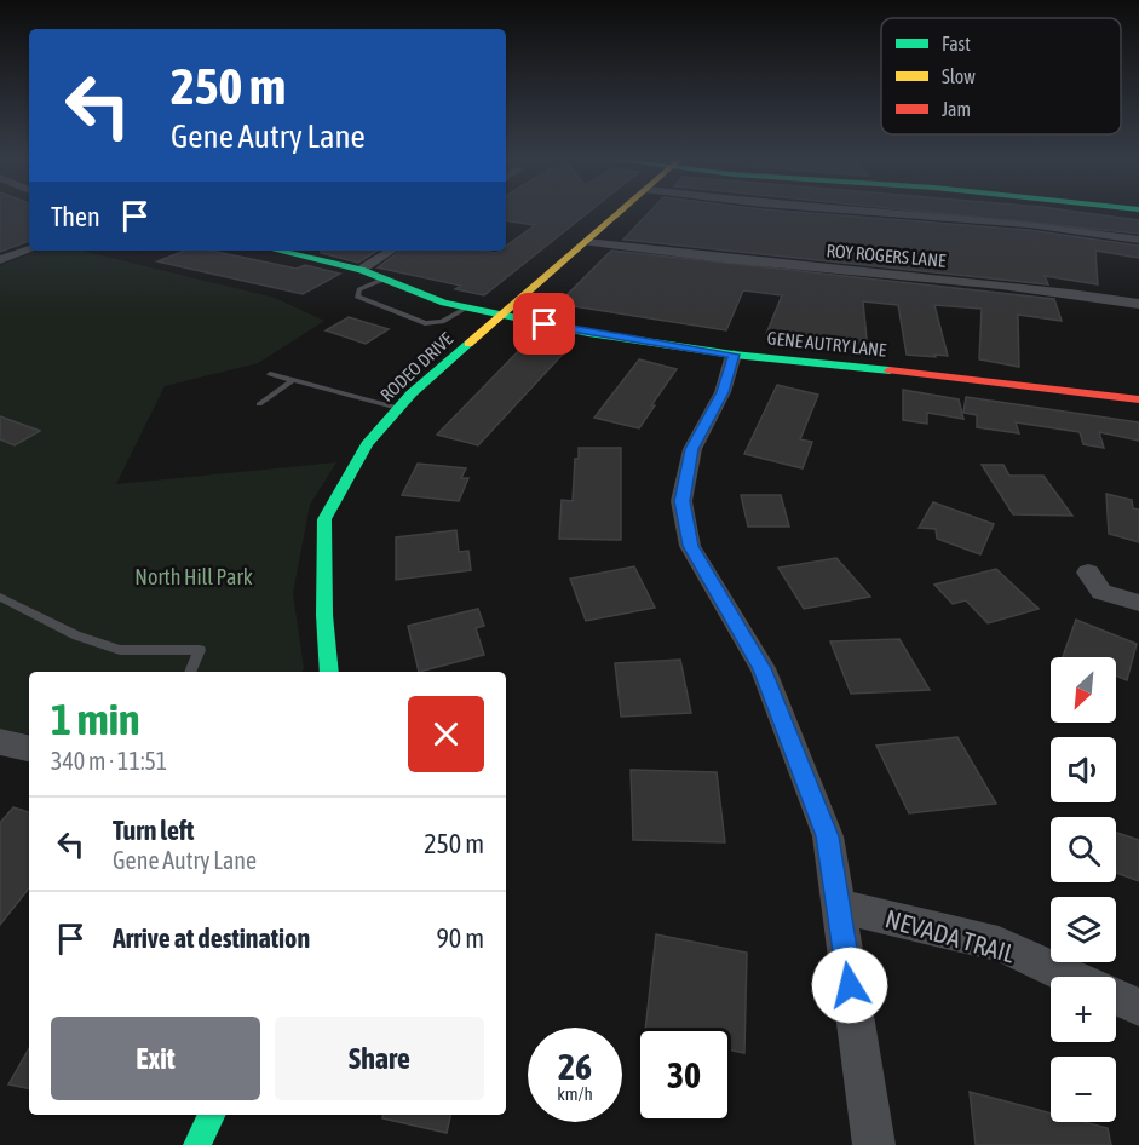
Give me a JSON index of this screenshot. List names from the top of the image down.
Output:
{
  "streets": {
    "street": [
      "ROY ROGERS LANE",
      "GENE AUTRY LANE",
      "RODEO DRIVE",
      "NEVADA TRAIL"
    ]
  },
  "crossings": [
    ["ROY ROGERS LANE", "RODEO DRIVE"],
    ["GENE AUTRY LANE", "RODEO DRIVE"]
  ],
  "parks": ["North Hill Park"],
  "legend": ["Fast", "Slow", "Jam"],
  "north": "bottom left",
  "page": {
    "turn": ["250 m", "Gene Autry Lane"],
    "then": "Then",
    "map_buttons": ["+", "−"],
    "heading": ["1 min", "340 m · 11:51"],
    "list": [
      {
        "name": "Turn left",
        "note": "Gene Autry Lane",
        "value": "250 m"
      },
      {
        "name": "Arrive at destination",
        "value": "90 m"
      }
    ],
    "buttons": ["Exit", "Share"],
    "speed": "26 km/h",
    "limit": "30"
  }
}
